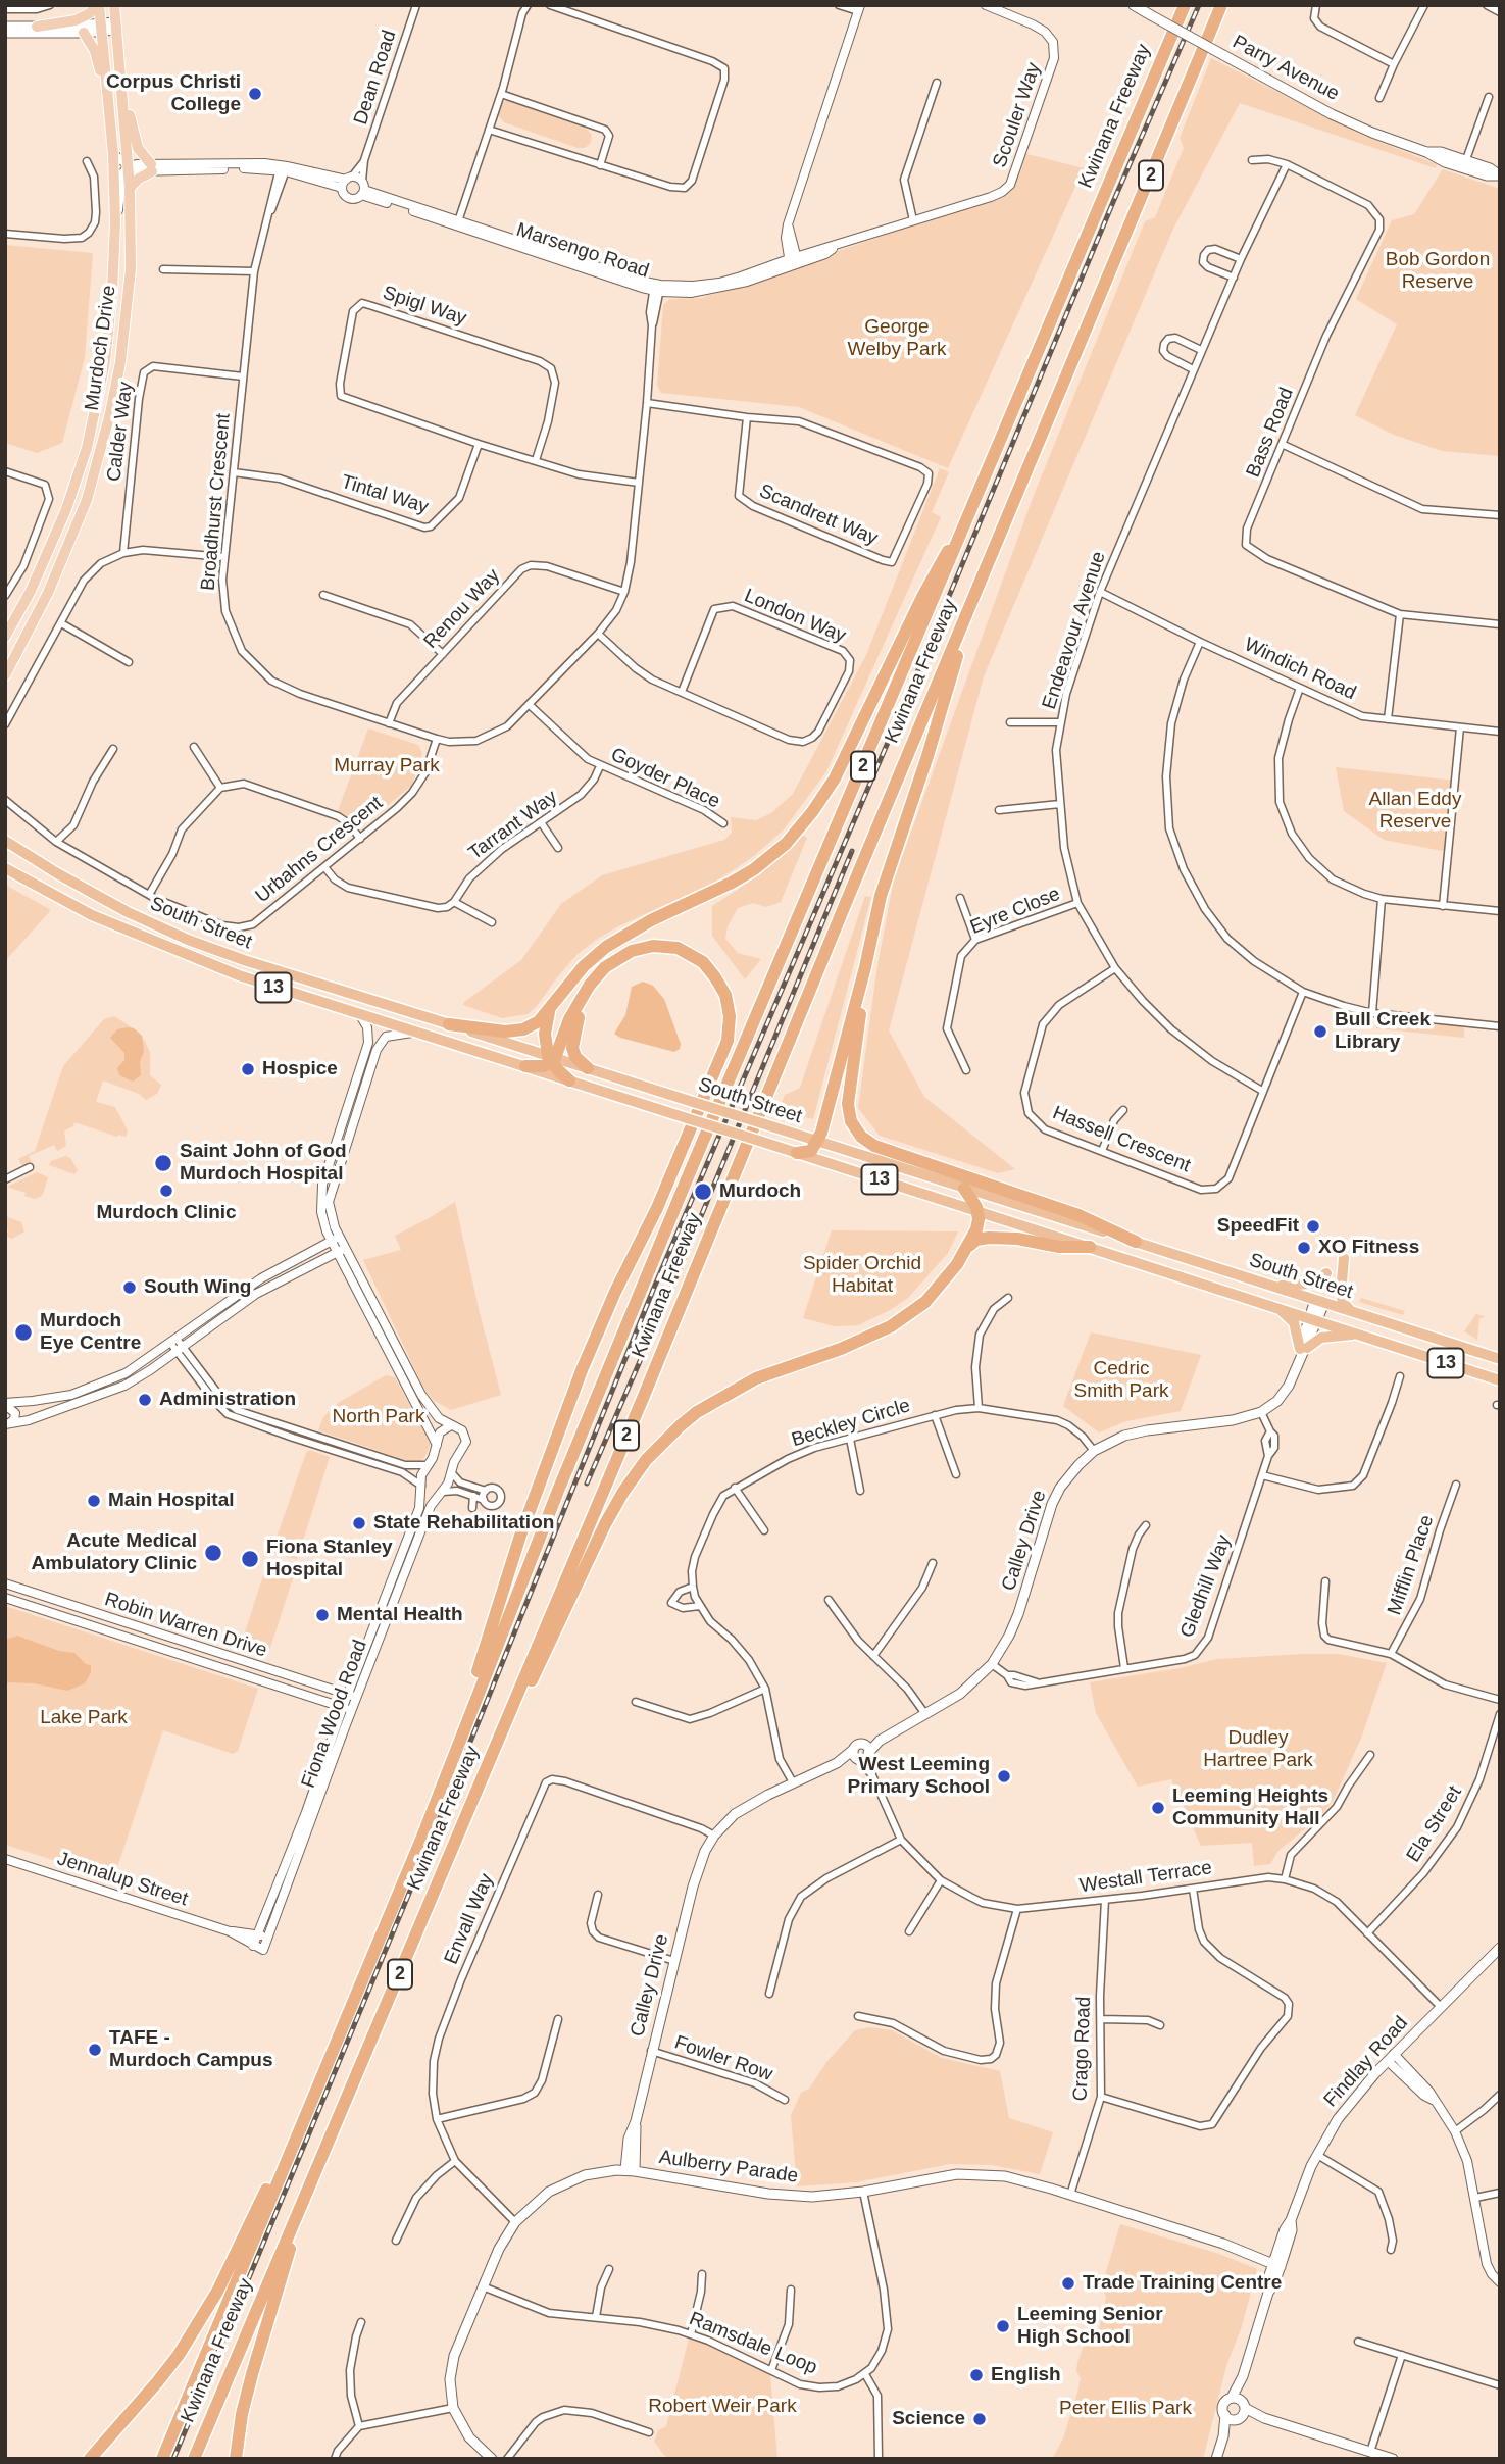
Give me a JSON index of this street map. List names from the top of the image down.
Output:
{
  "streets": {
    "highway": [
      "Kwinana Freeway",
      "2",
      "South Street",
      "13"
    ],
    "main road": [
      "Parry Avenue",
      "Murdoch Drive",
      "Calley Drive",
      "Findlay Road",
      "Aulberry Parade"
    ],
    "street": [
      "Dean Road",
      "Scouler Way",
      "Marsengo Road",
      "Spigl Way",
      "Calder Way",
      "Bass Road",
      "Tintal Way",
      "Broadhurst Crescent",
      "Scandrett Way",
      "Renou Way",
      "London Way",
      "Endeavour Avenue",
      "Windich Road",
      "Goyder Place",
      "Tarrant Way",
      "Urbahns Crescent",
      "Eyre Close",
      "Hassell Crescent",
      "Beckley Circle",
      "Mifflin Place",
      "Gledhill Way",
      "Robin Warren Drive",
      "Fiona Wood Road",
      "Ela Street",
      "Westall Terrace",
      "Jennalup Street",
      "Envall Way",
      "Crago Road",
      "Fowler Row",
      "Ramsdale Loop"
    ]
  },
  "crossings": [
    ["Dean Road", "Marsengo Road"],
    ["Scouler Way", "Marsengo Road"],
    ["Marsengo Road", "Murdoch Drive"],
    ["Marsengo Road", "Broadhurst Crescent"],
    ["Spigl Way", "Tintal Way"],
    ["Spigl Way", "Broadhurst Crescent"],
    ["Calder Way", "Broadhurst Crescent"],
    ["Bass Road", "Endeavour Avenue"],
    ["Tintal Way", "Broadhurst Crescent"],
    ["Broadhurst Crescent", "Scandrett Way"],
    ["Broadhurst Crescent", "Renou Way"],
    ["Broadhurst Crescent", "London Way"],
    ["Broadhurst Crescent", "Goyder Place"],
    ["Broadhurst Crescent", "Urbahns Crescent"],
    ["Endeavour Avenue", "Windich Road"],
    ["Endeavour Avenue", "Eyre Close"],
    ["Endeavour Avenue", "Hassell Crescent"],
    ["Goyder Place", "Tarrant Way"],
    ["South Street", "Calley Drive"],
    ["South Street", "Fiona Wood Road"],
    ["Beckley Circle", "Calley Drive"],
    ["Calley Drive", "Gledhill Way"],
    ["Calley Drive", "Westall Terrace"],
    ["Calley Drive", "Envall Way"],
    ["Calley Drive", "Fowler Row"],
    ["Calley Drive", "Aulberry Parade"],
    ["Robin Warren Drive", "Fiona Wood Road"],
    ["Fiona Wood Road", "Jennalup Street"],
    ["Ela Street", "Westall Terrace"],
    ["Westall Terrace", "Crago Road"],
    ["Westall Terrace", "Findlay Road"],
    ["Envall Way", "Aulberry Parade"],
    ["Crago Road", "Aulberry Parade"],
    ["Findlay Road", "Aulberry Parade"],
    ["Aulberry Parade", "Ramsdale Loop"]
  ],
  "parks": [
    "Bob Gordon Reserve",
    "George Welby Park",
    "Murray Park",
    "Allan Eddy Reserve",
    "Spider Orchid Habitat",
    "Cedric Smith Park",
    "North Park",
    "Lake Park",
    "Dudley Hartree Park",
    "Robert Weir Park",
    "Peter Ellis Park"
  ],
  "places": [
    "Corpus Christi College",
    "Bull Creek Library",
    "Hospice",
    "Saint John of God Murdoch Hospital",
    "Murdoch Clinic",
    "Murdoch",
    "SpeedFit",
    "XO Fitness",
    "South Wing",
    "Murdoch Eye Centre",
    "Administration",
    "Main Hospital",
    "State Rehabilitation",
    "Acute Medical Ambulatory Clinic",
    "Fiona Stanley Hospital",
    "Mental Health",
    "West Leeming Primary School",
    "Leeming Heights Community Hall",
    "TAFE - Murdoch Campus",
    "Trade Training Centre",
    "Leeming Senior High School",
    "English",
    "Science"
  ]
}
